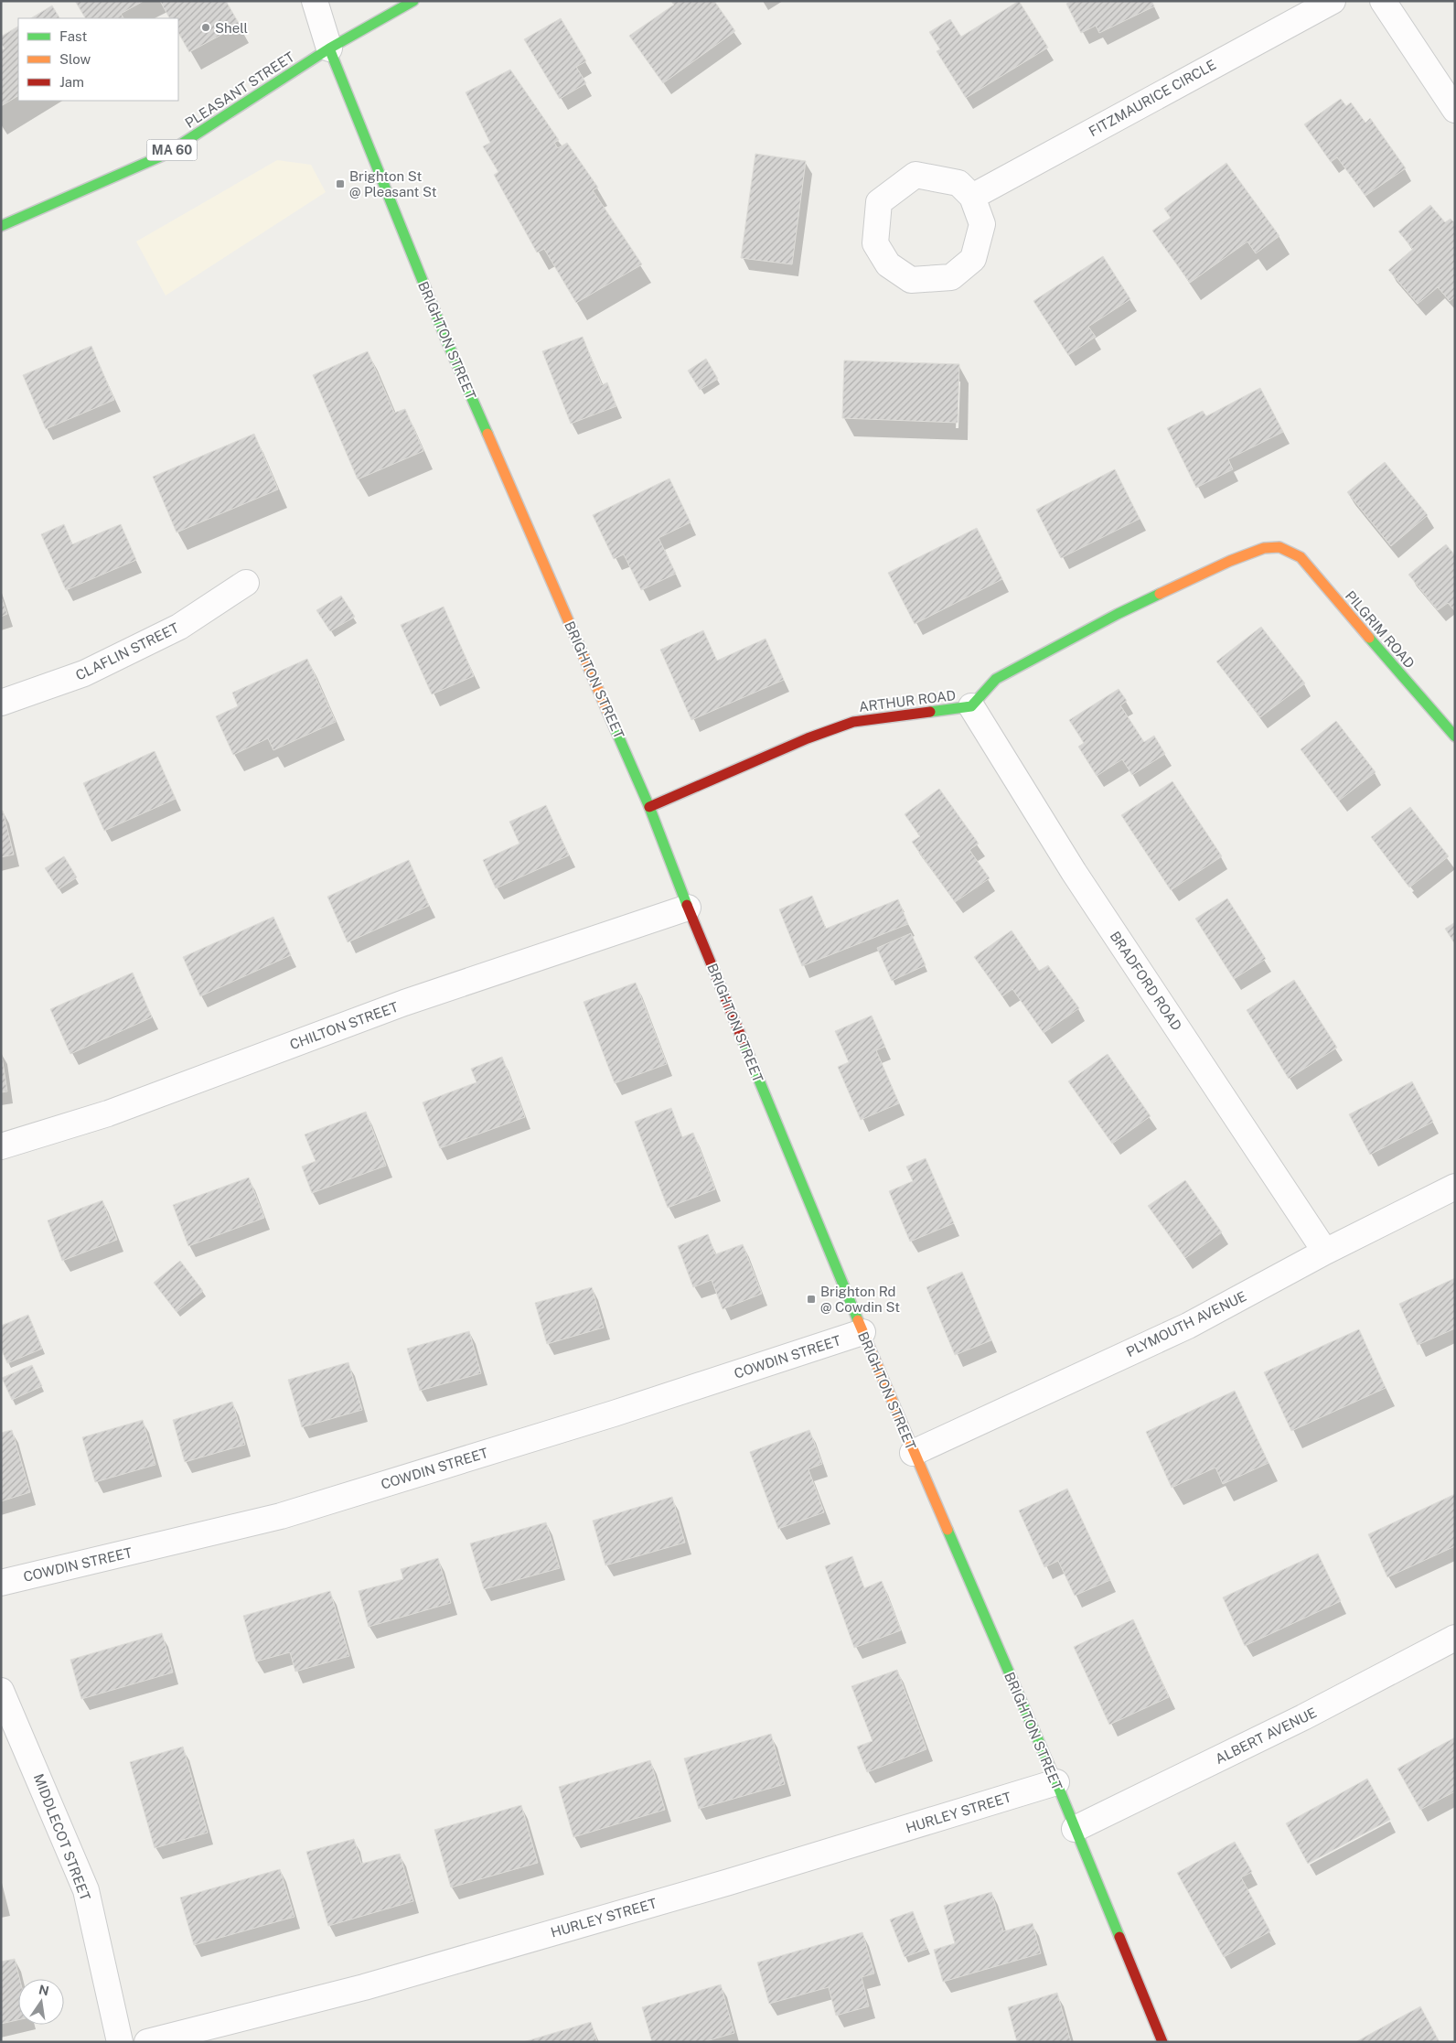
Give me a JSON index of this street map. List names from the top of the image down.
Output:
{
  "streets": {
    "main road": [
      "PLEASANT STREET",
      "MA 60",
      "BRIGHTON STREET",
      "PILGRIM ROAD",
      "ARTHUR ROAD"
    ],
    "street": [
      "FITZMAURICE CIRCLE",
      "CLAFLIN STREET",
      "BRADFORD ROAD",
      "CHILTON STREET",
      "PLYMOUTH AVENUE",
      "COWDIN STREET",
      "ALBERT AVENUE",
      "HURLEY STREET",
      "MIDDLECOT STREET"
    ]
  },
  "crossings": [
    ["PLEASANT STREET", "BRIGHTON STREET"],
    ["BRIGHTON STREET", "ARTHUR ROAD"],
    ["BRIGHTON STREET", "CHILTON STREET"],
    ["BRIGHTON STREET", "PLYMOUTH AVENUE"],
    ["BRIGHTON STREET", "COWDIN STREET"],
    ["BRIGHTON STREET", "ALBERT AVENUE"],
    ["BRIGHTON STREET", "HURLEY STREET"],
    ["PILGRIM ROAD", "ARTHUR ROAD"],
    ["ARTHUR ROAD", "BRADFORD ROAD"],
    ["BRADFORD ROAD", "PLYMOUTH AVENUE"]
  ],
  "places": {
    "other": ["Shell"],
    "transit": ["Brighton St @ Pleasant St", "Brighton Rd @ Cowdin St"]
  },
  "legend": ["Fast", "Slow", "Jam"],
  "north": "top"
}
